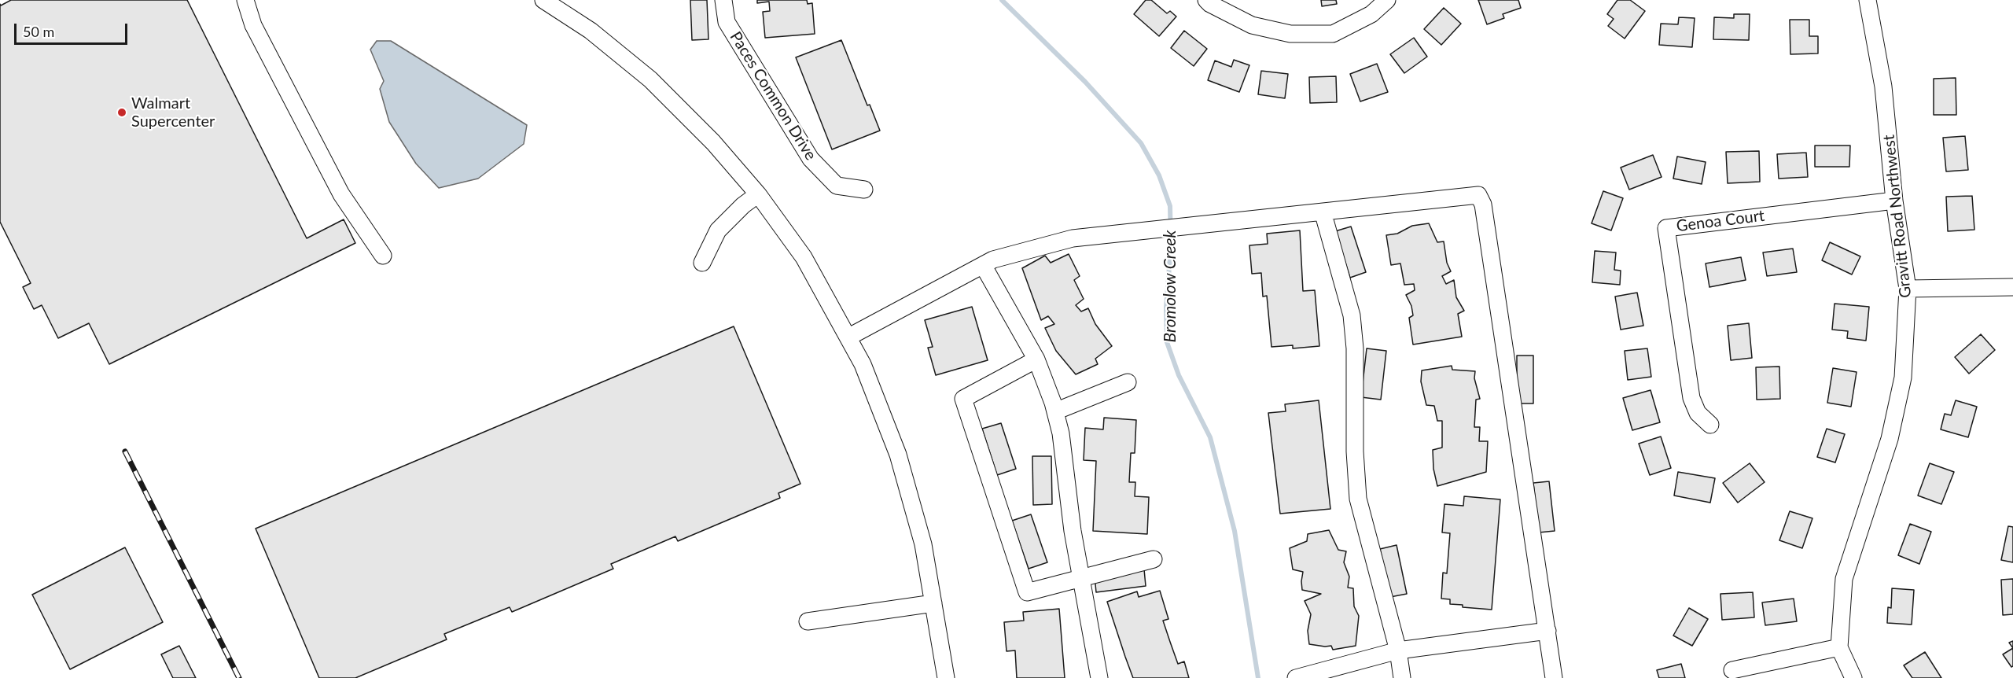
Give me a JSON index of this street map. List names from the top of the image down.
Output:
{
  "streets": {
    "street": ["Paces Common Drive", "Gravitt Road Northwest", "Genoa Court"]
  },
  "crossings": [
    ["Gravitt Road Northwest", "Genoa Court"]
  ],
  "water": ["Bromolow Creek"],
  "places": ["Walmart Supercenter"],
  "scale_bar": "50 m"
}
